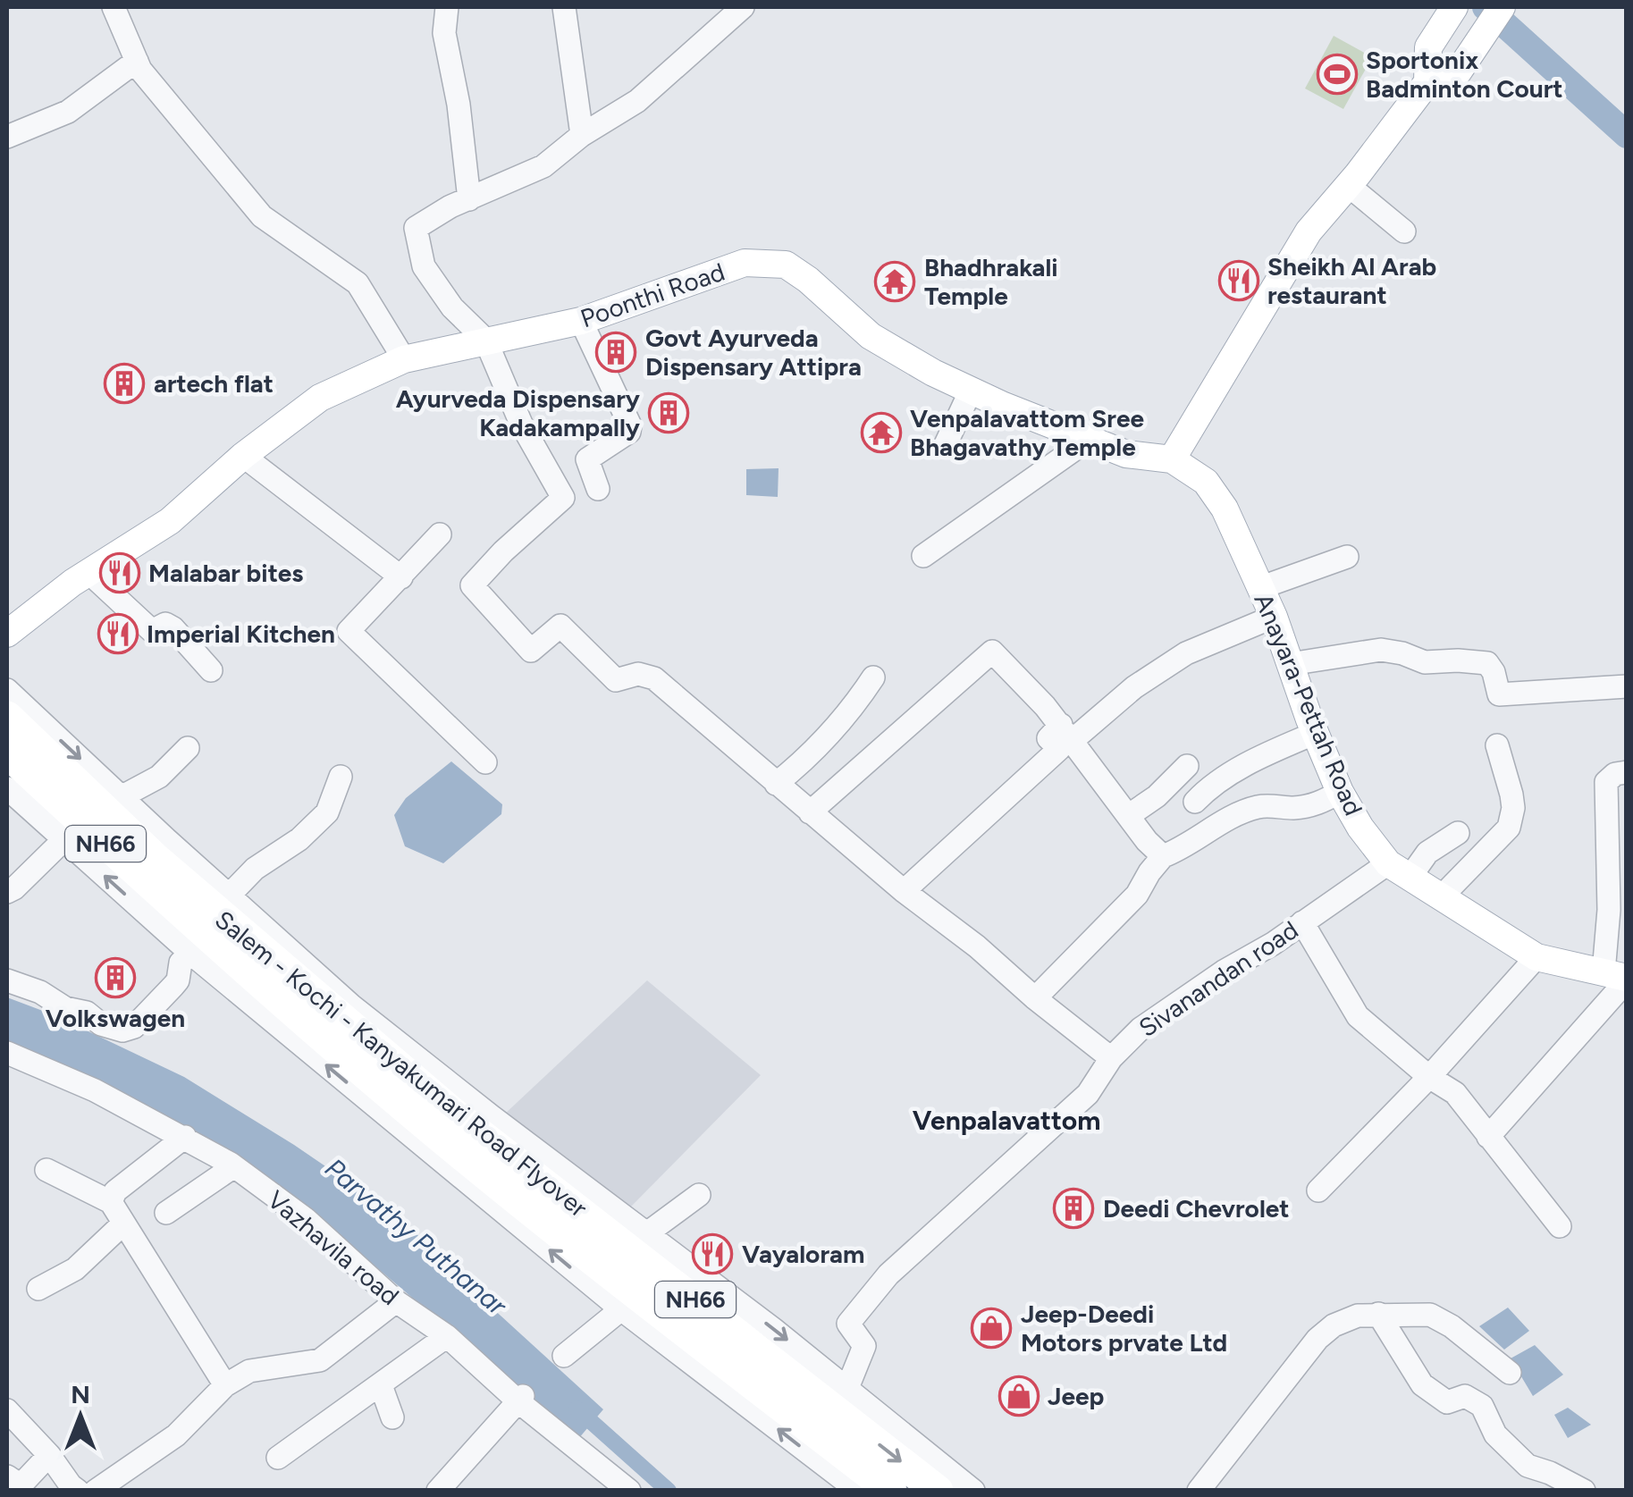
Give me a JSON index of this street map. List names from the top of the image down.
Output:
{
  "streets": {
    "highway": ["NH66", "Salem - Kochi - Kanyakumari Road Flyover"],
    "main road": ["Poonthi Road", "Anayara-Pettah Road"],
    "street": ["Sivanandan road", "Vazhavila road"]
  },
  "crossings": [
    ["Poonthi Road", "Anayara-Pettah Road"],
    ["Anayara-Pettah Road", "Sivanandan road"]
  ],
  "districts": ["Venpalavattom"],
  "water": ["Parvathy Puthanar"],
  "places": {
    "sports": ["Sportonix Badminton Court"],
    "restaurant": [
      "Sheikh Al Arab restaurant",
      "Malabar bites",
      "Imperial Kitchen",
      "Vayaloram"
    ],
    "temple": ["Bhadhrakali Temple", "Venpalavattom Sree Bhagavathy Temple"],
    "building": [
      "Govt Ayurveda Dispensary Attipra",
      "artech flat",
      "Ayurveda Dispensary Kadakampally",
      "Volkswagen",
      "Deedi Chevrolet"
    ],
    "shop": ["Jeep-Deedi Motors prvate Ltd", "Jeep"]
  },
  "north": "top"
}
